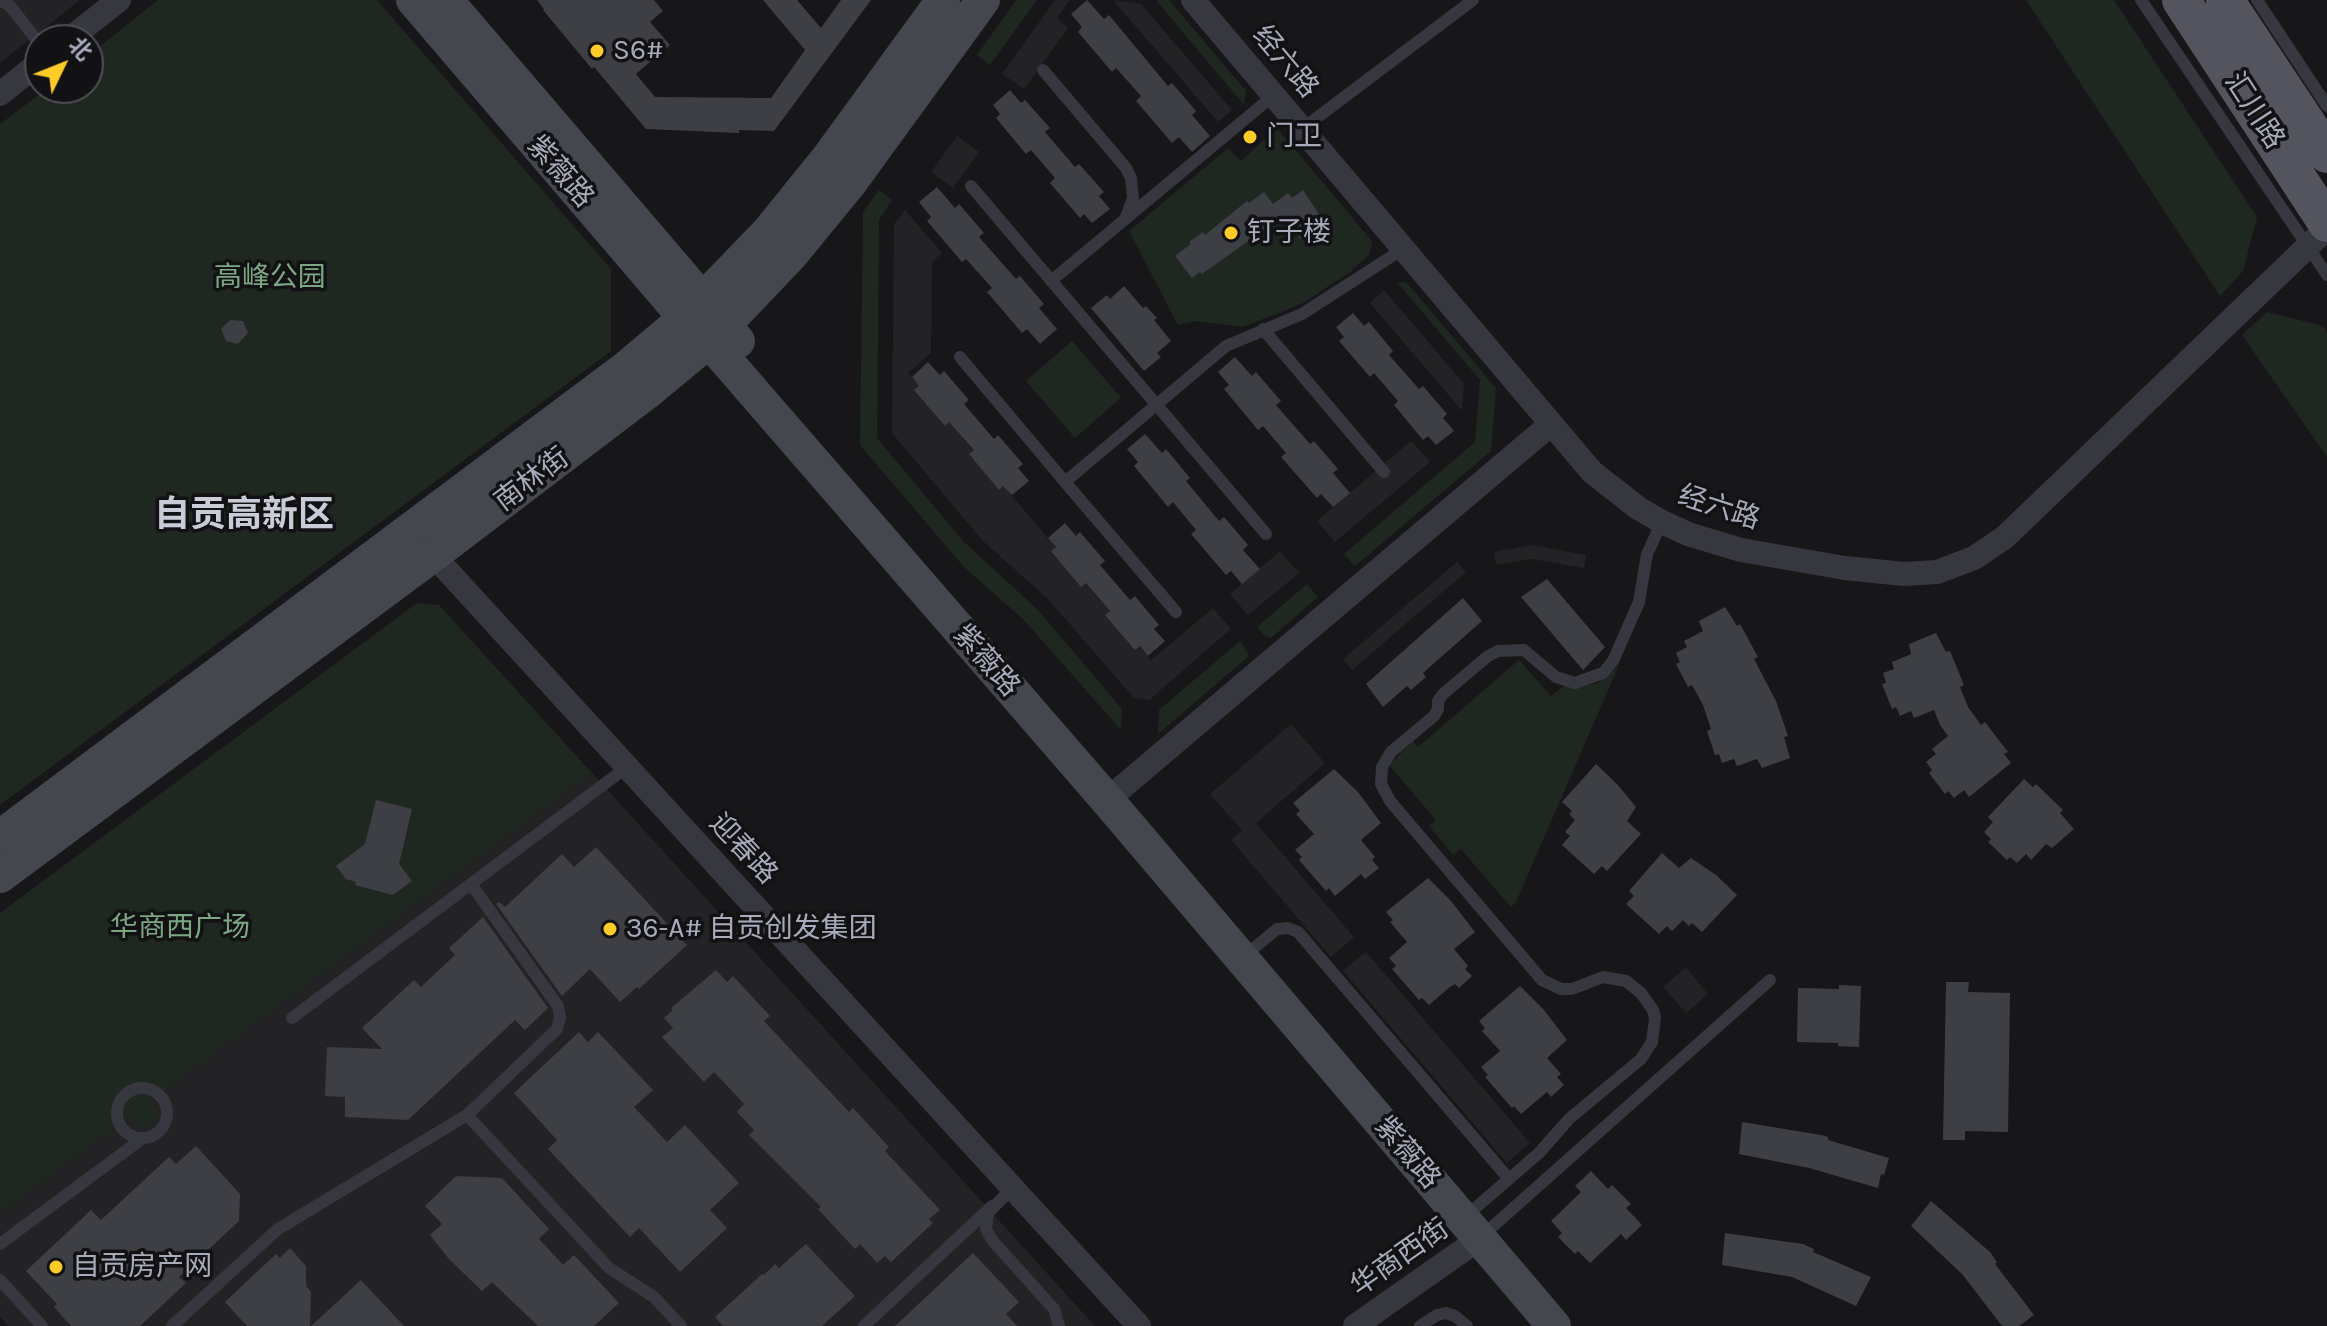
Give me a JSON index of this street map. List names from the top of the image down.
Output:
{
  "streets": {
    "main road": ["汇川路", "紫薇路", "南林街"],
    "street": ["经六路", "迎春路", "华商西街"]
  },
  "crossings": [
    ["经六路", "汇川路"],
    ["紫薇路", "南林街"],
    ["紫薇路", "华商西街"],
    ["南林街", "迎春路"]
  ],
  "districts": ["自贡高新区"],
  "parks": ["高峰公园", "华商西广场"],
  "places": [
    "S6#",
    "门卫",
    "钉子楼",
    "36-A# 自贡创发集团",
    "自贡房产网"
  ],
  "north": "top right"
}
